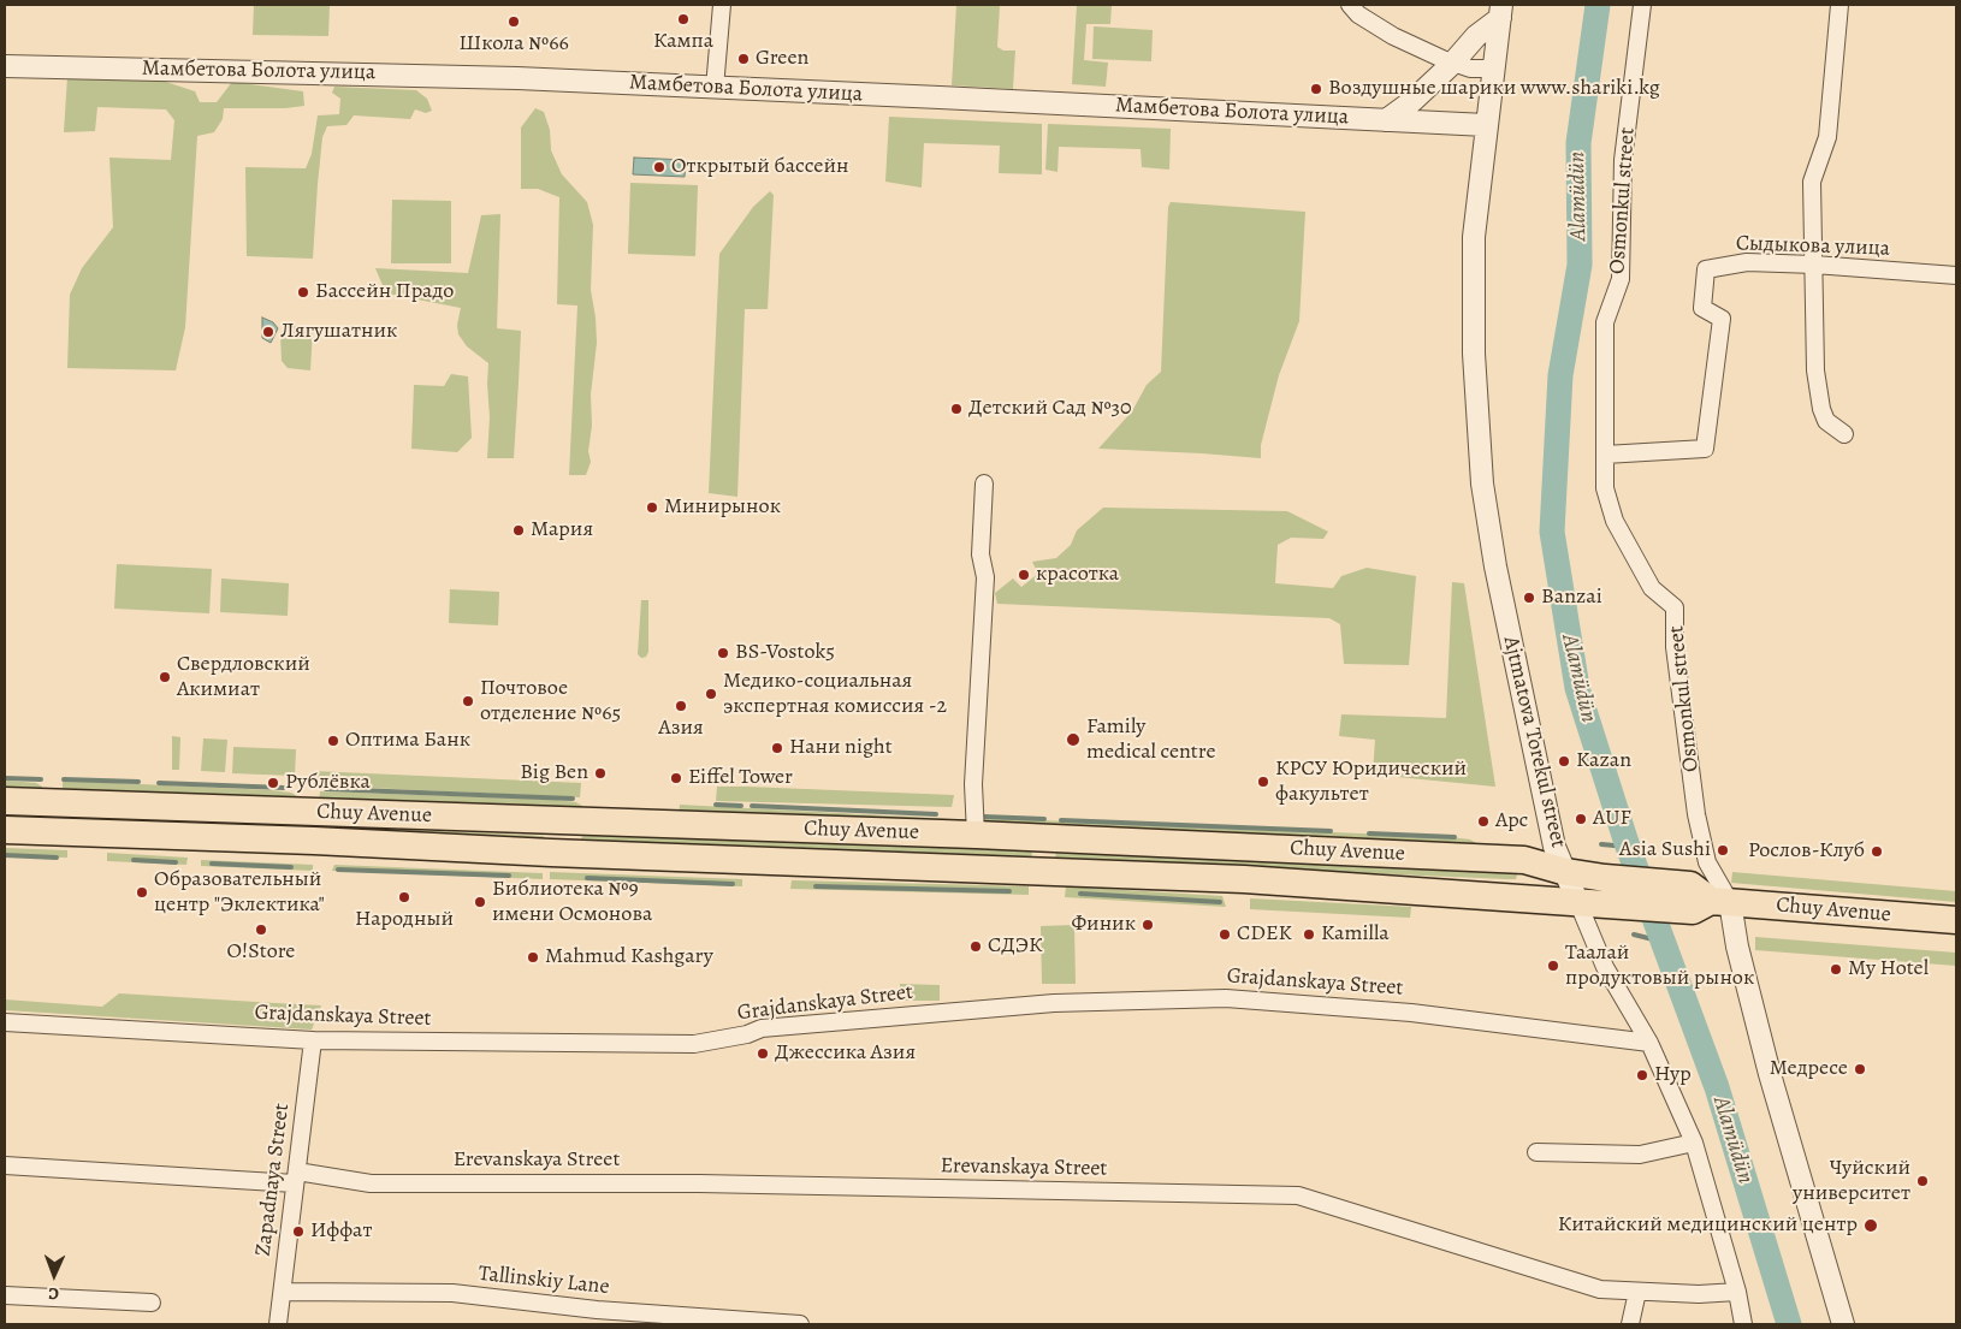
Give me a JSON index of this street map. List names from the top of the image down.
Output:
{
  "streets": {
    "main road": ["Chuy Avenue"],
    "street": [
      "Мамбетова Болота улица",
      "Osmonkul street",
      "Сыдыкова улица",
      "Ajtmatova Torekul street",
      "Grajdanskaya Street",
      "Erevanskaya Street",
      "Zapadnaya Street",
      "Tallinskiy Lane"
    ]
  },
  "crossings": [
    ["Мамбетова Болота улица", "Ajtmatova Torekul street"],
    ["Osmonkul street", "Сыдыкова улица"],
    ["Osmonkul street", "Chuy Avenue"],
    ["Ajtmatova Torekul street", "Chuy Avenue"],
    ["Ajtmatova Torekul street", "Grajdanskaya Street"],
    ["Ajtmatova Torekul street", "Erevanskaya Street"],
    ["Grajdanskaya Street", "Zapadnaya Street"],
    ["Erevanskaya Street", "Zapadnaya Street"],
    ["Zapadnaya Street", "Tallinskiy Lane"]
  ],
  "water": ["Alamüdün"],
  "places": [
    "Кампа",
    "Школа №66",
    "Green",
    "Воздушные шарики www.shariki.kg",
    "Открытый бассейн",
    "Бассейн Прадо",
    "Лягушатник",
    "Детский Сад №30",
    "Минирынок",
    "Мария",
    "красотка",
    "Banzai",
    "BS-Vostok5",
    "Свердловский Акимиат",
    "Медико-социальная экспертная комиссия -2",
    "Почтовое отделение №65",
    "Азия",
    "Family medical centre",
    "Оптима Банк",
    "Нани night",
    "Kazan",
    "Big Ben",
    "Eiffel Tower",
    "КРСУ Юридический факультет",
    "Рублёвка",
    "AUF",
    "Арс",
    "Asia Sushi",
    "Рослов-Клуб",
    "Образовательный центр \"Эклектика\"",
    "Народный",
    "Библиотека №9 имени Осмонова",
    "Финик",
    "O!Store",
    "CDEK",
    "Kamilla",
    "СДЭК",
    "Mahmud Kashgary",
    "Таалай продуктовый рынок",
    "My Hotel",
    "Джессика Азия",
    "Медресе",
    "Нур",
    "Чуйский университет",
    "Китайский медицинский центр",
    "Иффат"
  ],
  "north": "bottom"
}
